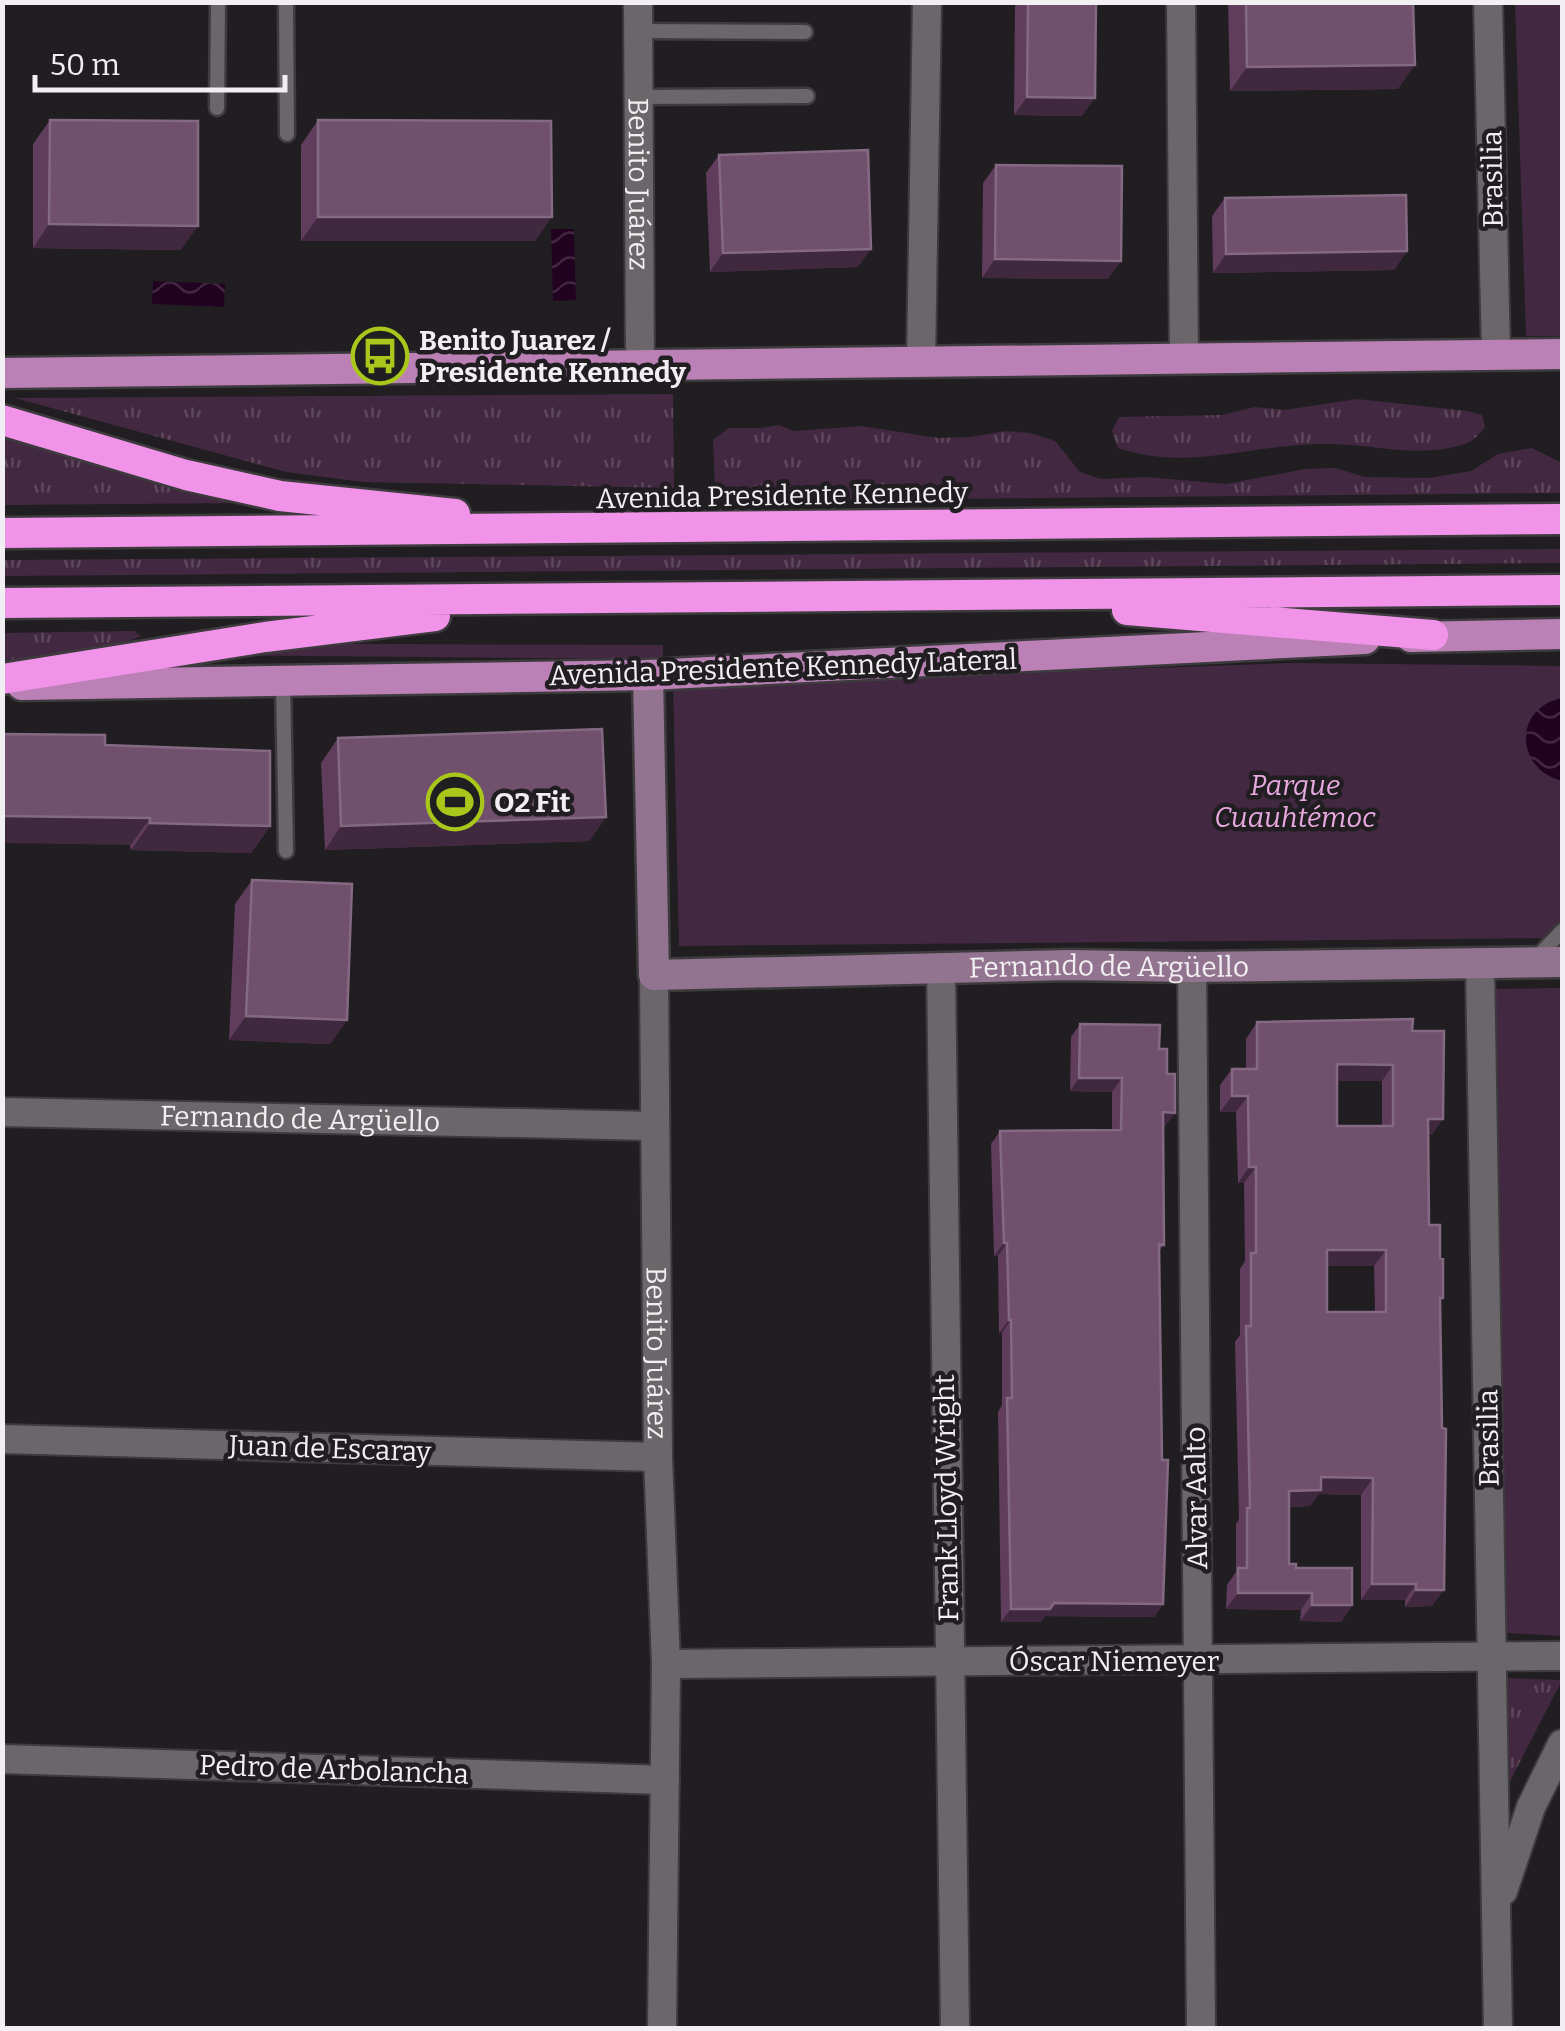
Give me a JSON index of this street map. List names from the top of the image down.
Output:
{
  "streets": {
    "highway": ["Avenida Presidente Kennedy"],
    "main road": ["Avenida Presidente Kennedy Lateral"],
    "street": [
      "Brasilia",
      "Benito Juárez",
      "Fernando de Argüello",
      "Juan de Escaray",
      "Frank Lloyd Wright",
      "Alvar Aalto",
      "Óscar Niemeyer",
      "Pedro de Arbolancha"
    ]
  },
  "crossings": [
    ["Brasilia", "Fernando de Argüello"],
    ["Brasilia", "Óscar Niemeyer"],
    ["Benito Juárez", "Avenida Presidente Kennedy Lateral"],
    ["Benito Juárez", "Fernando de Argüello"],
    ["Benito Juárez", "Juan de Escaray"],
    ["Benito Juárez", "Óscar Niemeyer"],
    ["Benito Juárez", "Pedro de Arbolancha"],
    ["Fernando de Argüello", "Frank Lloyd Wright"],
    ["Fernando de Argüello", "Alvar Aalto"],
    ["Frank Lloyd Wright", "Óscar Niemeyer"],
    ["Alvar Aalto", "Óscar Niemeyer"]
  ],
  "parks": ["Parque Cuauhtémoc"],
  "places": {
    "bus stop": ["Benito Juarez / Presidente Kennedy"],
    "sports": ["O2 Fit"]
  },
  "scale_bar": "50 m"
}
